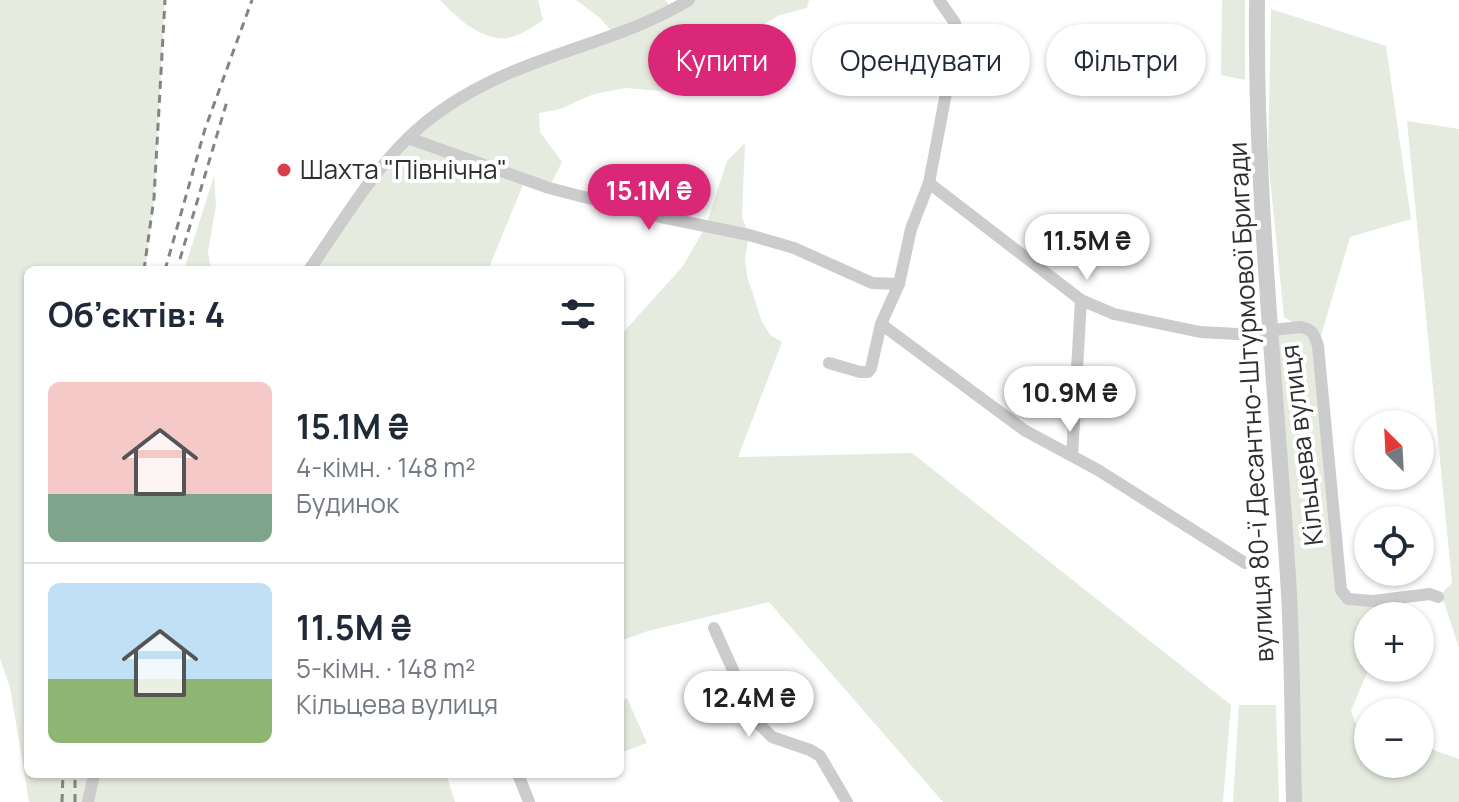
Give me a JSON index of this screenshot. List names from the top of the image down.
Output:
{
  "streets": {
    "street": ["вулиця 80-ї Десантно-Штурмової Бригади", "Кільцева вулиця"]
  },
  "crossings": [
    ["вулиця 80-ї Десантно-Штурмової Бригади", "Кільцева вулиця"]
  ],
  "places": ["Шахта \"Північна\""],
  "north": "top left",
  "page": {
    "chip": ["Купити", "Орендувати", "Фільтри"],
    "price": [
      "15.1M ₴",
      "11.5M ₴",
      "10.9M ₴",
      "12.4M ₴"
    ],
    "heading": "Об’єктів: 4",
    "list": [
      {
        "name": "15.1M ₴",
        "note": "4-кімн. · 148 m² · Будинок"
      },
      {
        "name": "11.5M ₴",
        "note": "5-кімн. · 148 m² · Кільцева вулиця"
      }
    ],
    "map_buttons": ["+", "−"]
  }
}
